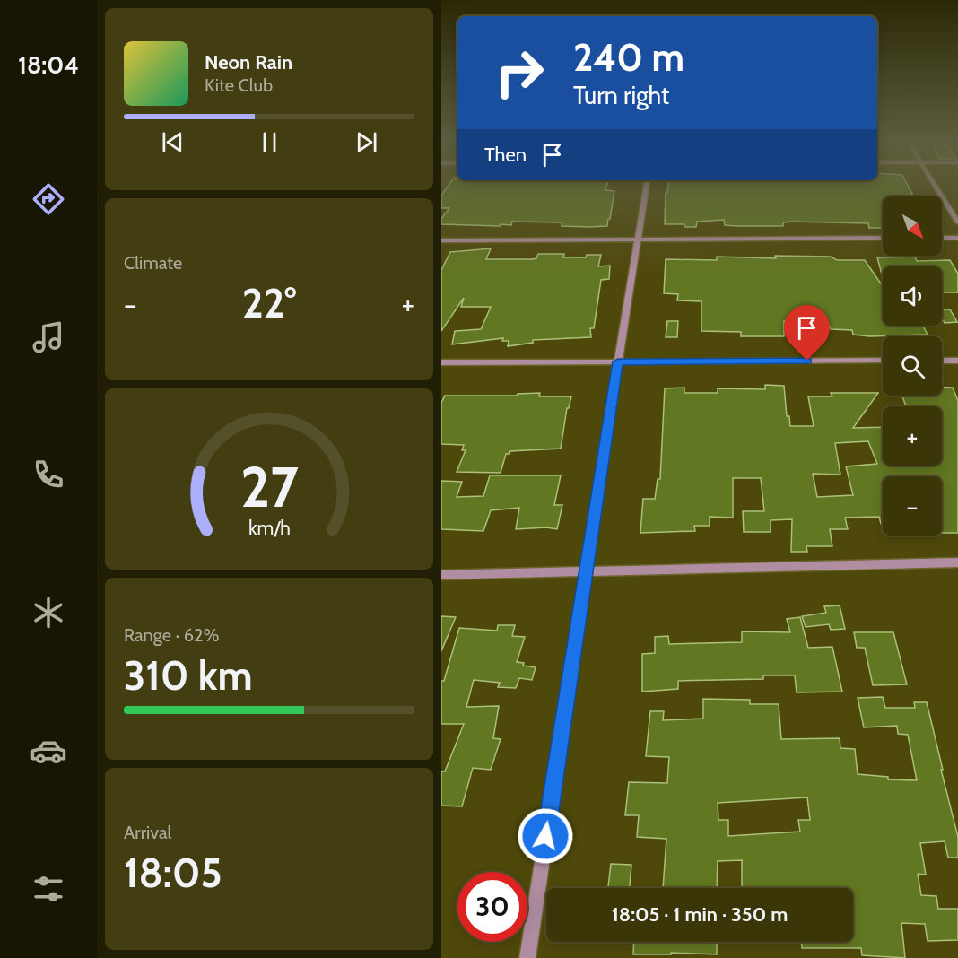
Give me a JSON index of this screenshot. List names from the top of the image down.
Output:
{
  "north": "bottom right",
  "page": {
    "tabs": "18:04",
    "turn": ["240 m", "Turn right"],
    "song": ["Neon Rain", "Kite Club"],
    "then": "Then",
    "map_buttons": ["+", "−"],
    "tile": [
      "Climate",
      ["Range · 62%", "310 km"],
      ["Arrival", "18:05"]
    ],
    "heat": ["−", "22°", "+"],
    "limit": "30",
    "trip": "18:05 · 1 min · 350 m",
    "gauge": ["27", "km/h"]
  }
}
